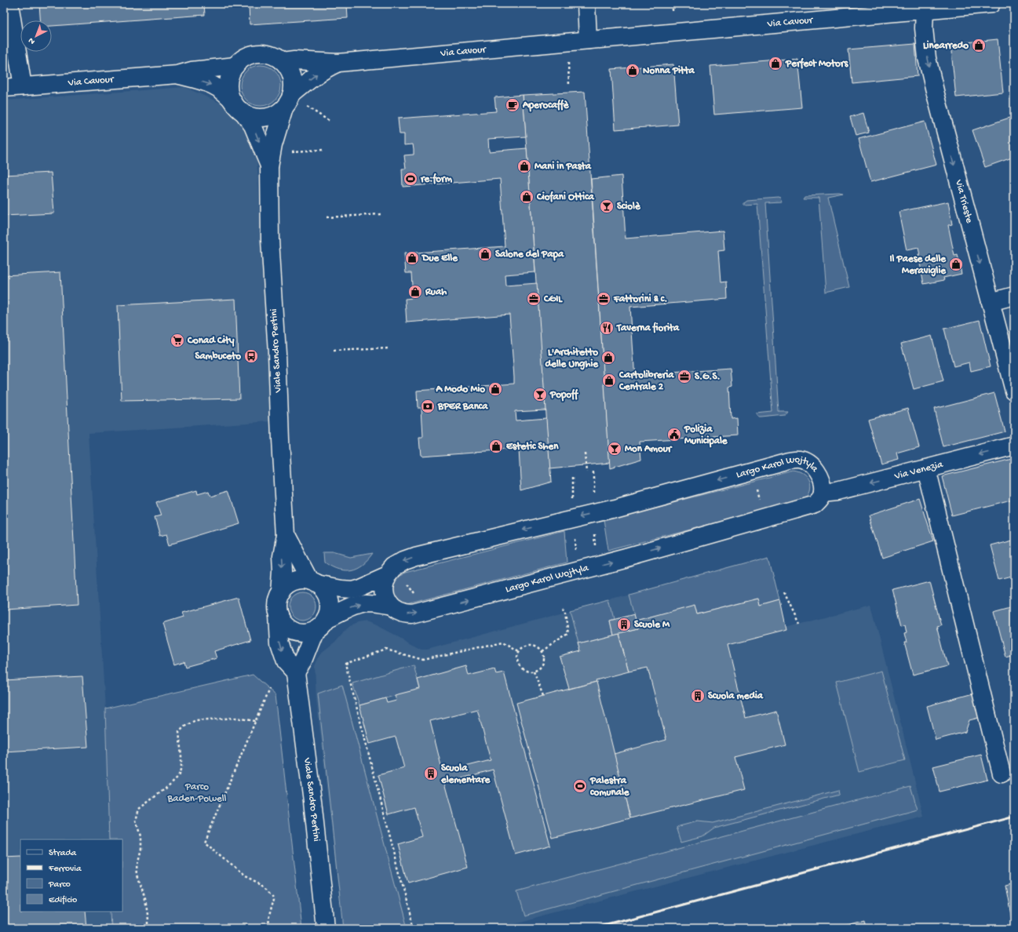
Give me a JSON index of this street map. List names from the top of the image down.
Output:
{
  "streets": {
    "street": [
      "Via Cavour",
      "Via Trieste",
      "Viale Sandro Pertini",
      "Via Venezia",
      "Largo Karol Wojtyla"
    ]
  },
  "crossings": [
    ["Via Cavour", "Via Trieste"],
    ["Via Cavour", "Viale Sandro Pertini"],
    ["Viale Sandro Pertini", "Largo Karol Wojtyla"],
    ["Via Venezia", "Largo Karol Wojtyla"]
  ],
  "one_way": ["Via Trieste", "Via Venezia"],
  "parks": ["Parco Baden-Powell"],
  "places": {
    "shop": [
      "Linearredo",
      "Perfect Motors",
      "Nonna Pitta",
      "Mani in Pasta",
      "Ciofani Ottica",
      "Salone del Papa",
      "Due Elle",
      "Il Paese delle Meraviglie",
      "Ruah",
      "L'Architetto delle Unghie",
      "Cartolibreria Centrale 2",
      "A Modo Mio",
      "Estetic Shen"
    ],
    "cafe": ["Aperocaffè"],
    "sports": ["re:form", "Palestra comunale"],
    "bar": ["Sciolè", "Popoff", "Mon Amour"],
    "office": ["CGIL", "Fattorini & c.", "S.G.S."],
    "restaurant": ["Taverna fiorita"],
    "supermarket": ["Conad City"],
    "bus stop": ["Sambuceto"],
    "bank": ["BPER Banca"],
    "public building": ["Polizia Municipale"],
    "building": ["Scuole M", "Scuola media", "Scuola elementare"]
  },
  "legend": [
    "Strada",
    "Ferrovia",
    "Parco",
    "Edificio"
  ],
  "north": "bottom left"
}
